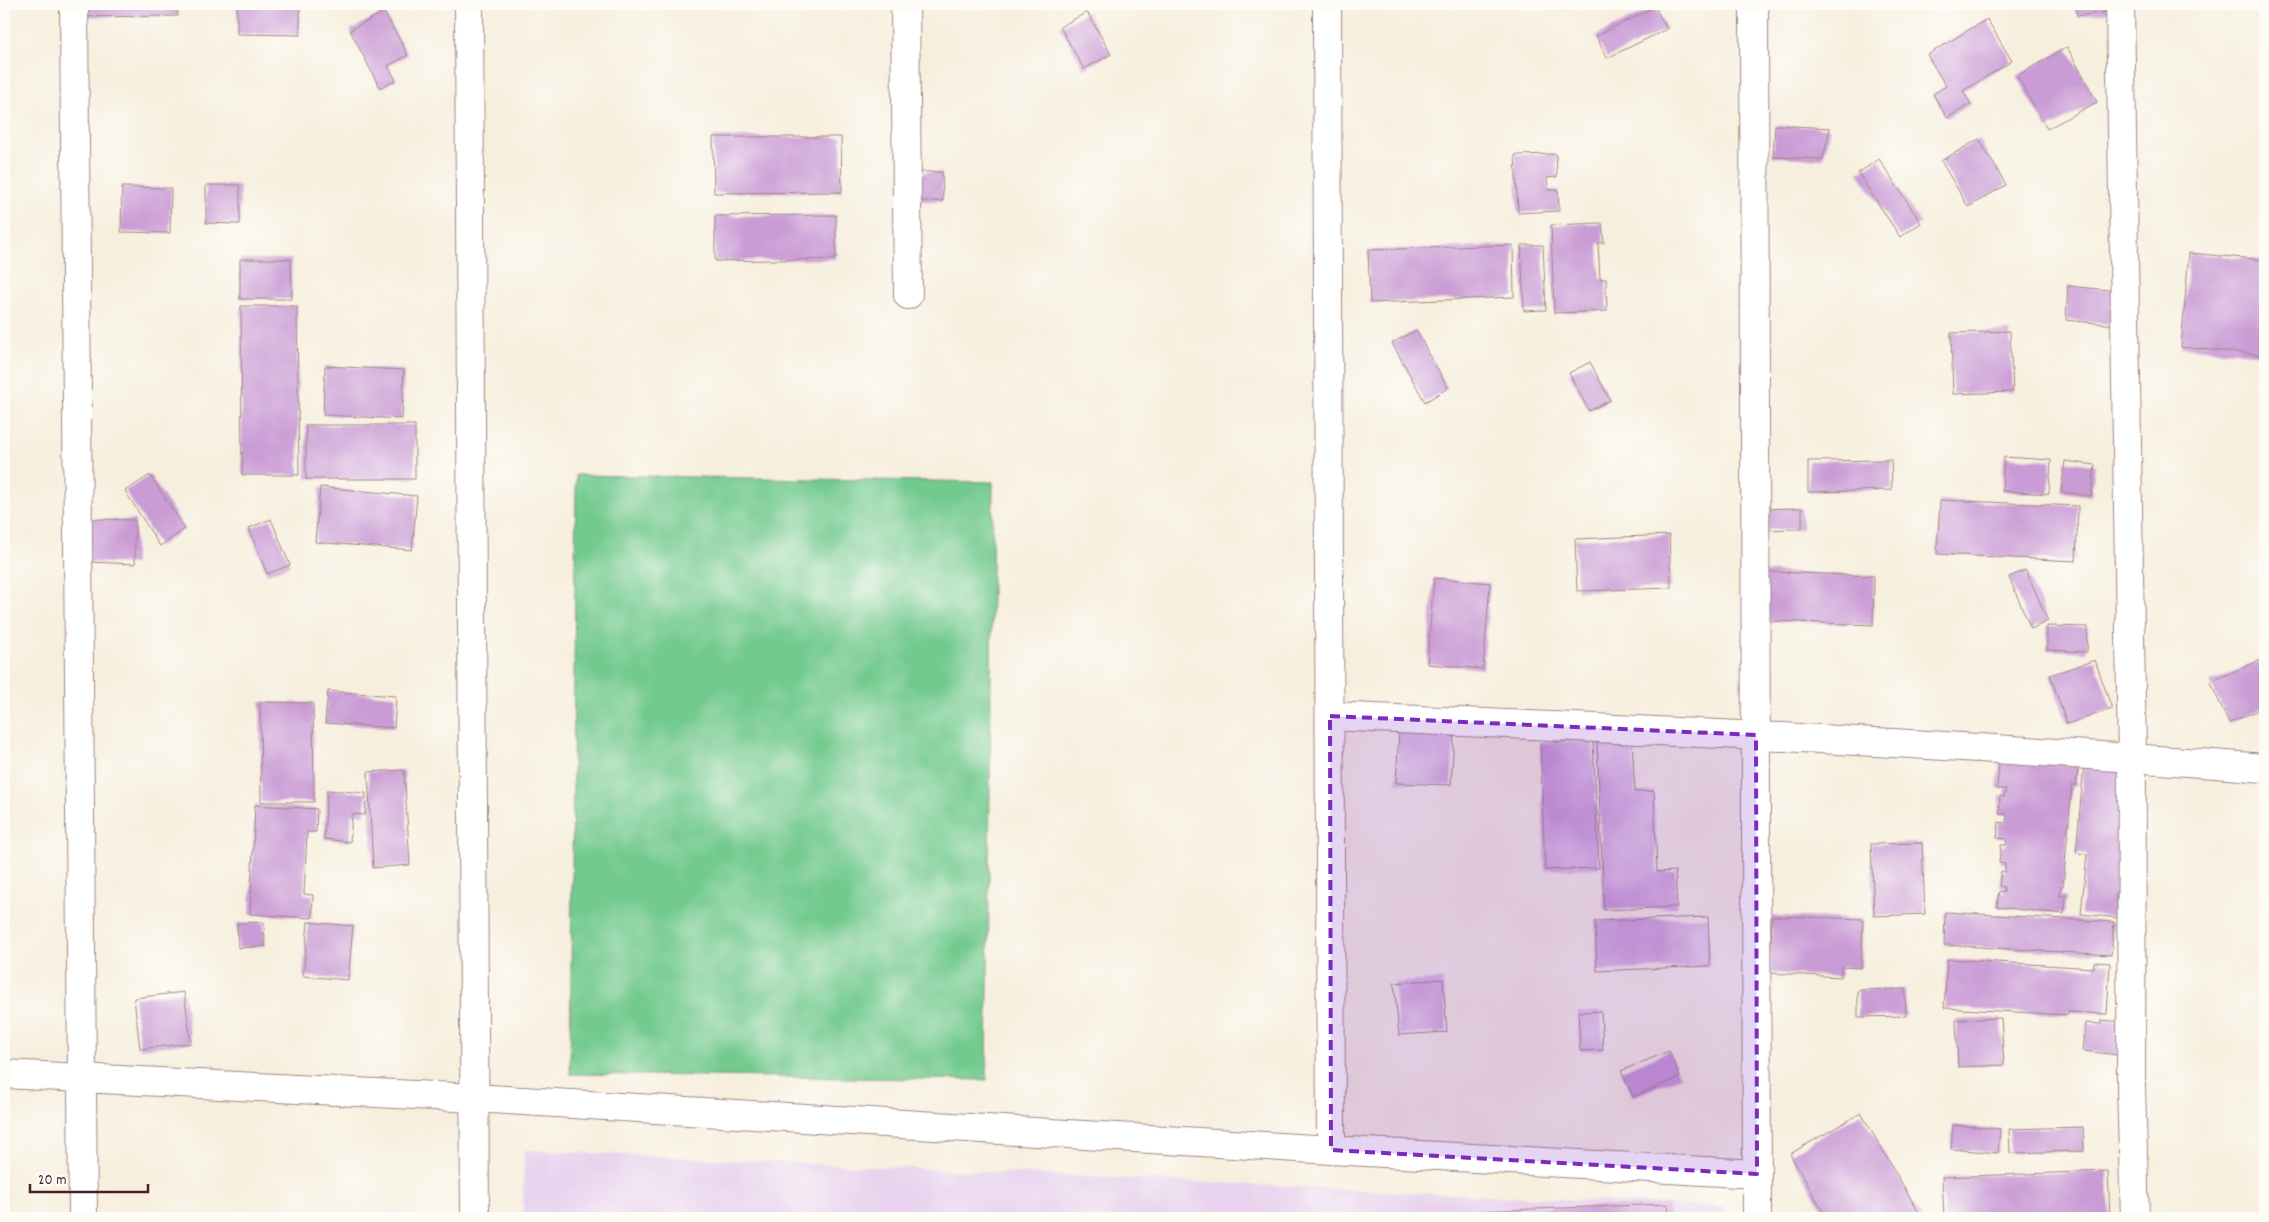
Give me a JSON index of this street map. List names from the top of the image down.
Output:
{
  "scale_bar": "20 m"
}
